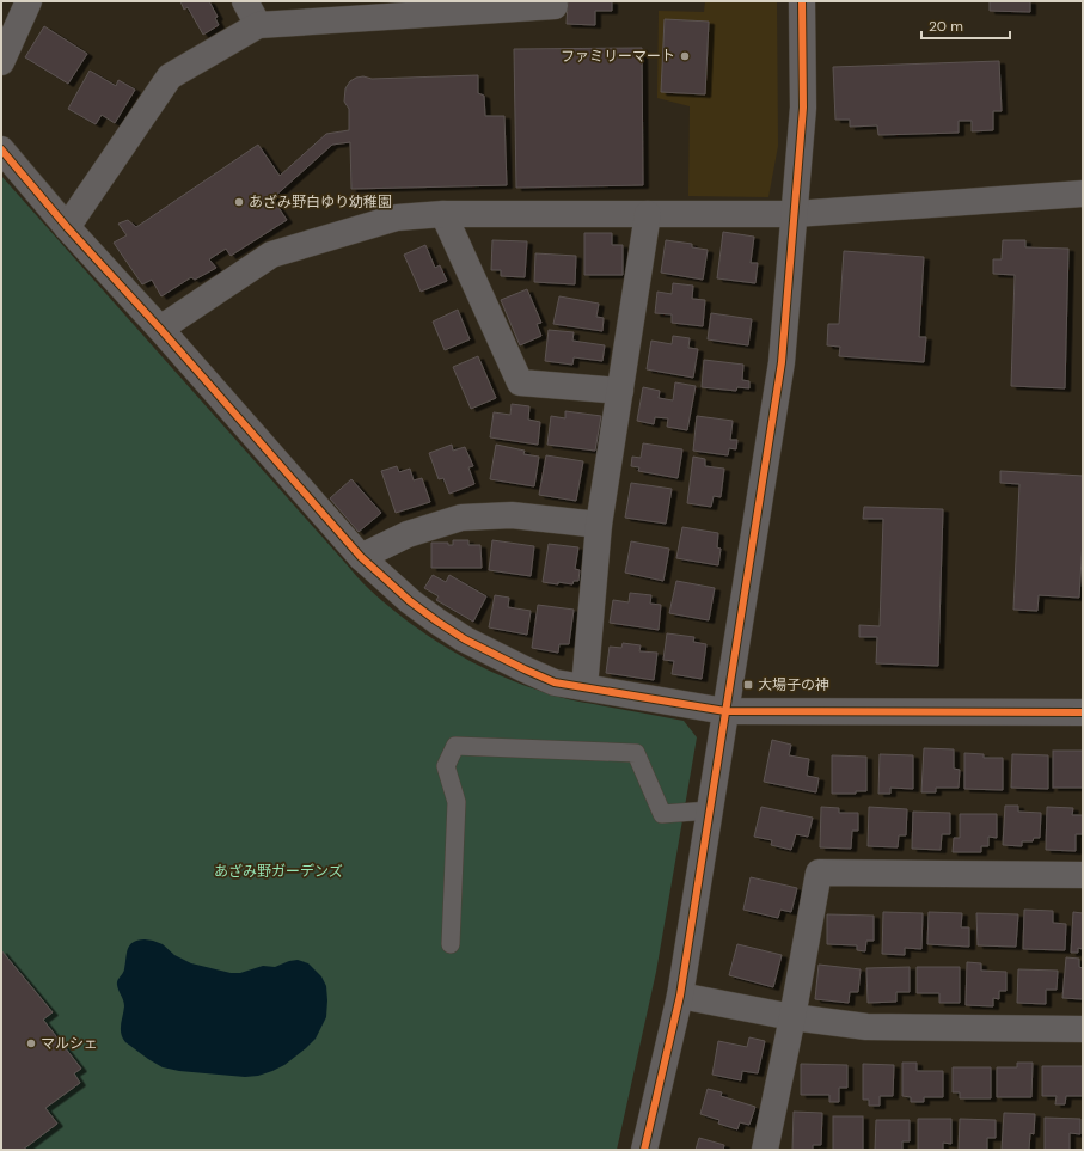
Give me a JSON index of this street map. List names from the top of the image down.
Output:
{
  "parks": ["あざみ野ガーデンズ"],
  "places": {
    "other": ["ファミリーマート", "あざみ野白ゆり幼稚園", "マルシェ"],
    "transit": ["大場子の神"]
  },
  "scale_bar": "20 m"
}
